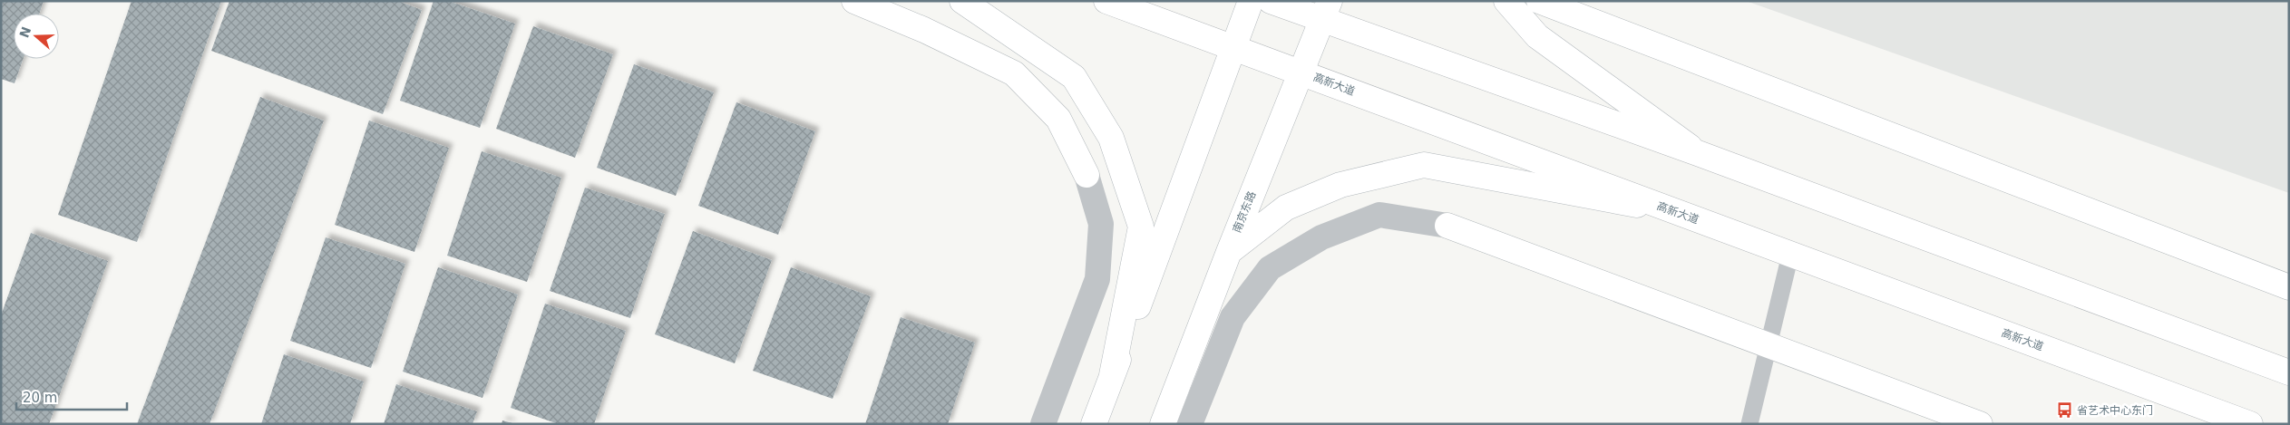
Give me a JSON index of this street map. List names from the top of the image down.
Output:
{
  "streets": {
    "main road": ["高新大道", "南京东路"]
  },
  "crossings": [
    ["高新大道", "南京东路"]
  ],
  "places": {
    "bus stop": ["省艺术中心东门"]
  },
  "scale_bar": "20 m",
  "north": "left"
}
